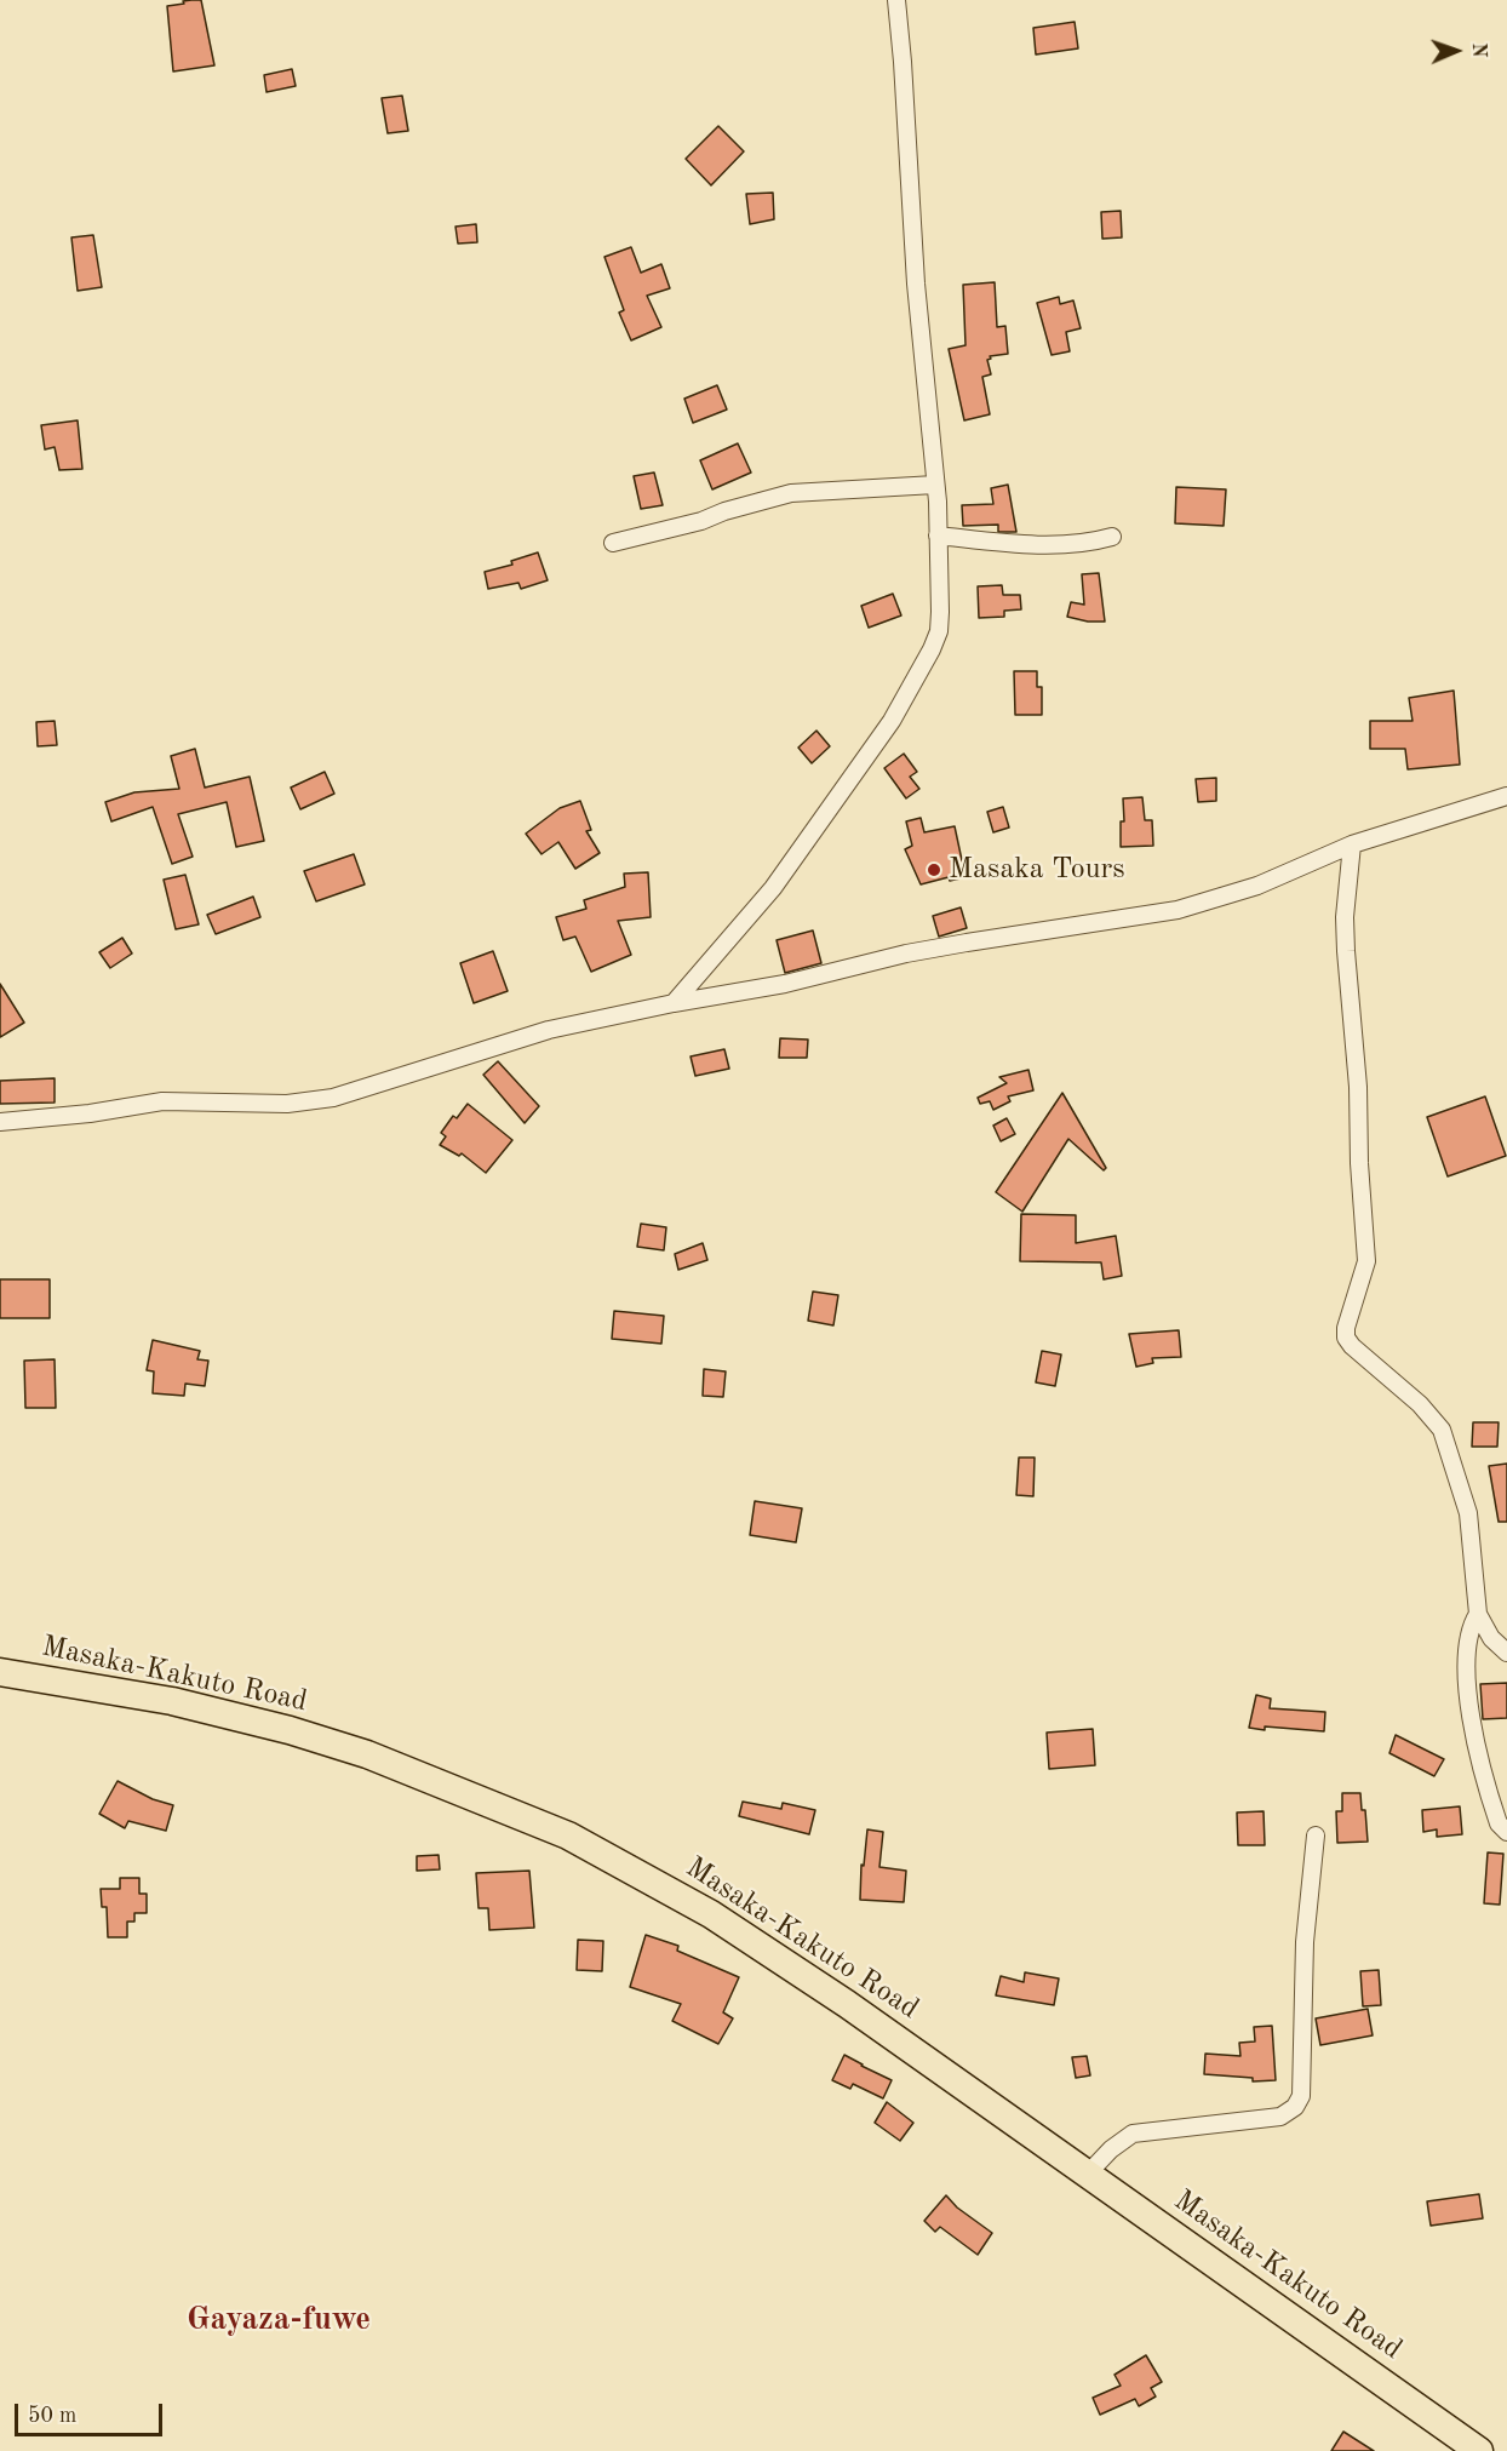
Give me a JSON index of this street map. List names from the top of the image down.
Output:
{
  "streets": {
    "highway": ["Masaka-Kakuto Road"]
  },
  "districts": ["Gayaza-fuwe"],
  "places": ["Masaka Tours"],
  "scale_bar": "50 m",
  "north": "right"
}
